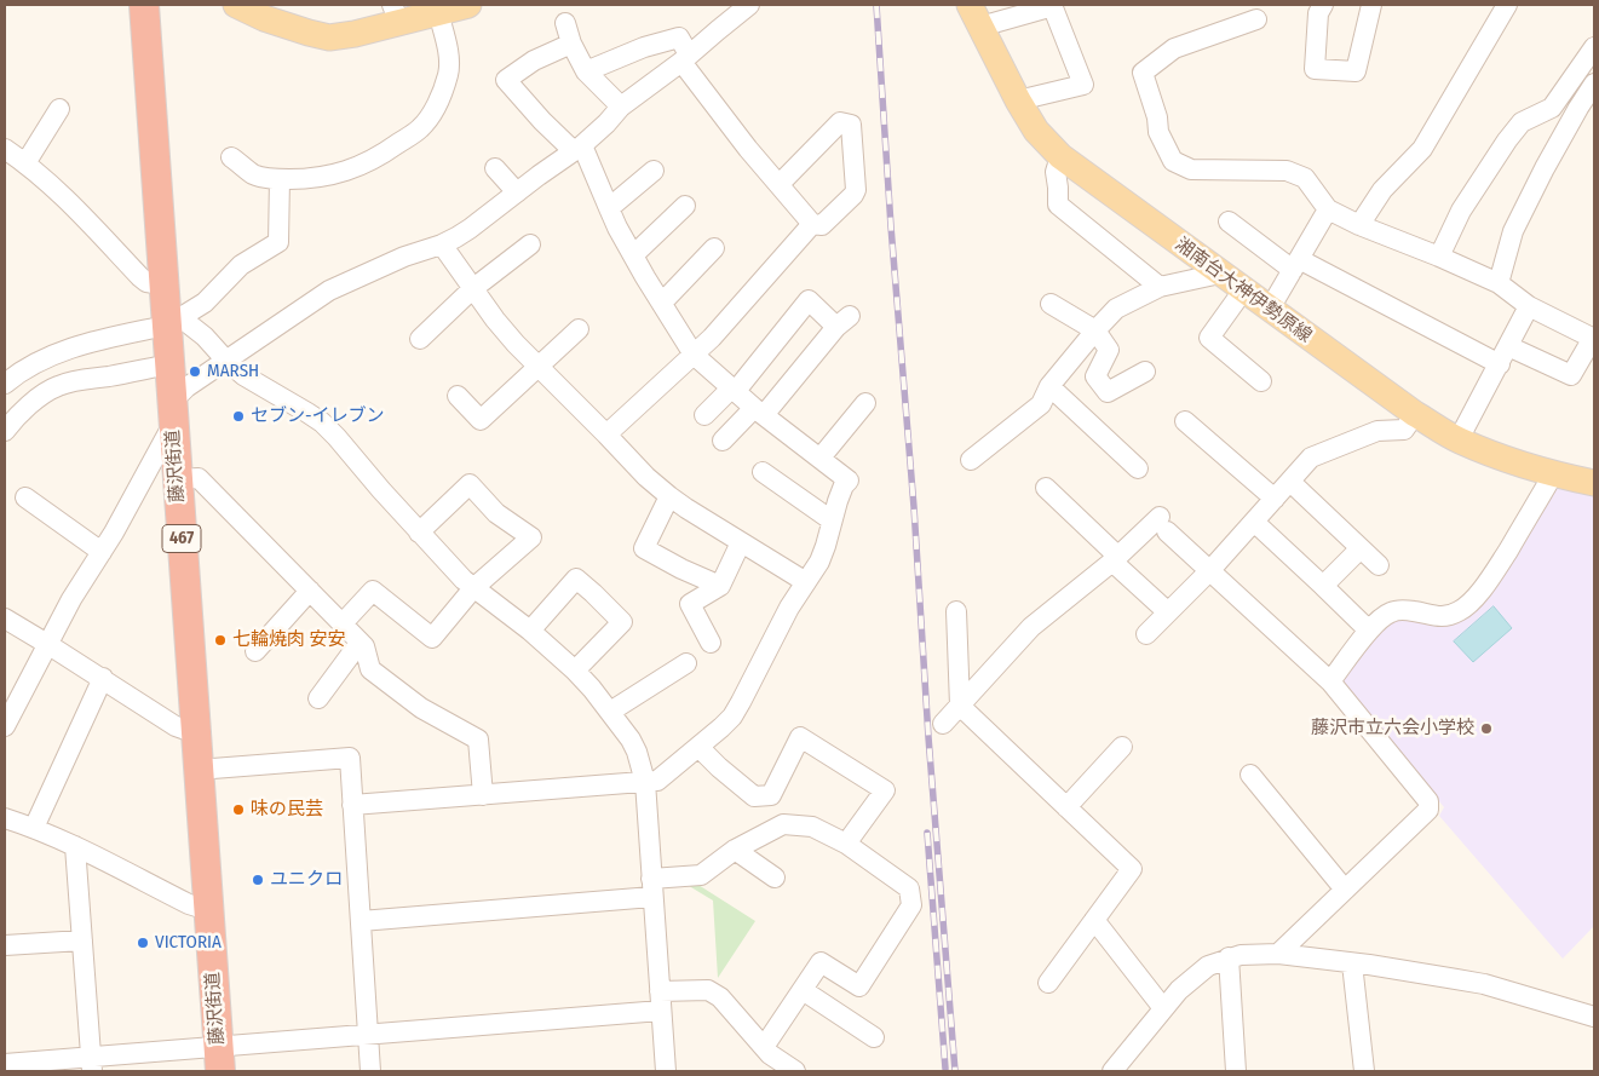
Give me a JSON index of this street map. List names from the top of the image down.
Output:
{
  "streets": {
    "highway": ["藤沢街道", "467"],
    "main road": ["湘南台大神伊勢原線"]
  },
  "places": [
    "MARSH",
    "セブン-イレブン",
    "七輪焼肉 安安",
    "藤沢市立六会小学校",
    "味の民芸",
    "ユニクロ",
    "VICTORIA"
  ]
}
